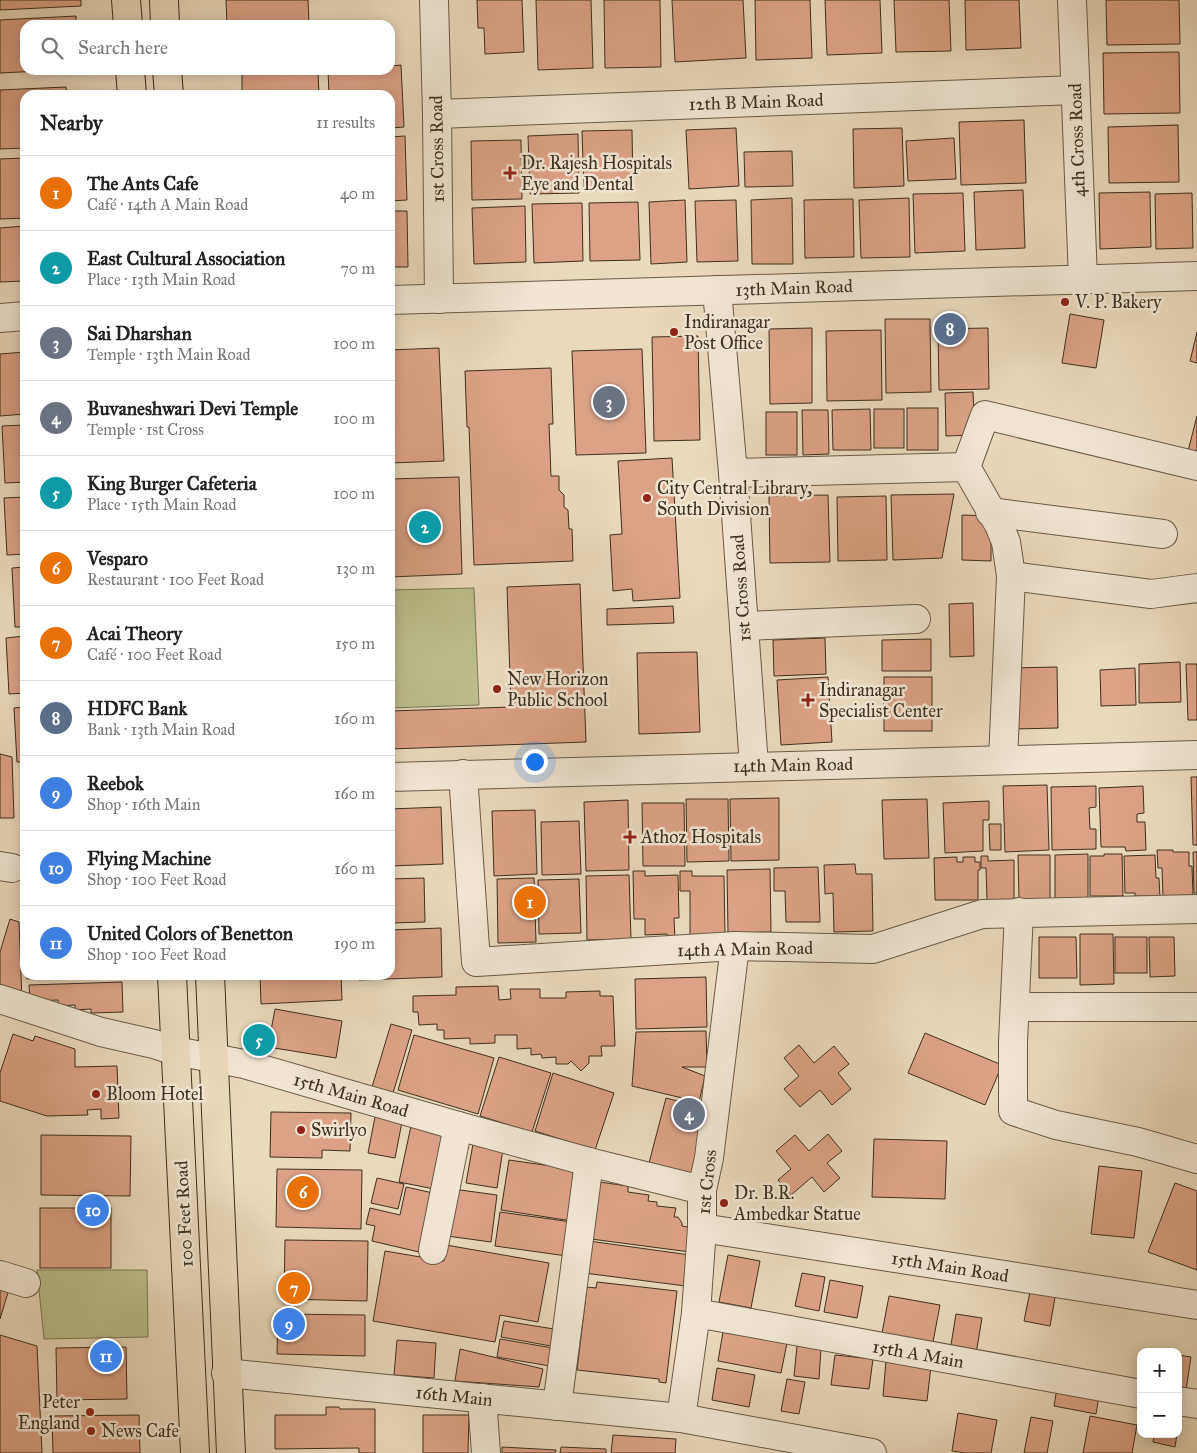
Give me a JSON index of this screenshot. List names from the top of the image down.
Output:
{
  "streets": {
    "main road": ["100 Feet Road"],
    "street": [
      "12th B Main Road",
      "4th Cross Road",
      "1st Cross Road",
      "13th Main Road",
      "14th Main Road",
      "14th A Main Road",
      "15th Main Road",
      "1st Cross",
      "15th A Main",
      "16th Main"
    ]
  },
  "crossings": [
    ["12th B Main Road", "4th Cross Road"],
    ["12th B Main Road", "1st Cross Road"],
    ["4th Cross Road", "13th Main Road"],
    ["1st Cross Road", "13th Main Road"],
    ["1st Cross Road", "14th Main Road"],
    ["14th Main Road", "14th A Main Road"],
    ["14th A Main Road", "1st Cross"],
    ["15th Main Road", "1st Cross"],
    ["15th Main Road", "100 Feet Road"],
    ["1st Cross", "15th A Main"],
    ["1st Cross", "16th Main"],
    ["100 Feet Road", "16th Main"]
  ],
  "places": {
    "health": ["Dr. Rajesh Hospitals Eye and Dental", "Indiranagar Specialist Center", "Athoz Hospitals"],
    "other": [
      "V. P. Bakery",
      "Indiranagar Post Office",
      "City Central Library, South Division",
      "New Horizon Public School",
      "Bloom Hotel",
      "Swirlyo",
      "Dr. B.R. Ambedkar Statue",
      "Peter England",
      "News Cafe"
    ]
  },
  "page": {
    "search": "Search here",
    "heading": ["Nearby", "11 results"],
    "list": [
      {
        "mark": "1",
        "name": "The Ants Cafe",
        "note": "Café · 14th A Main Road",
        "value": "40 m"
      },
      {
        "mark": "2",
        "name": "East Cultural Association",
        "note": "Place · 13th Main Road",
        "value": "70 m"
      },
      {
        "mark": "3",
        "name": "Sai Dharshan",
        "note": "Temple · 13th Main Road",
        "value": "100 m"
      },
      {
        "mark": "4",
        "name": "Buvaneshwari Devi Temple",
        "note": "Temple · 1st Cross",
        "value": "100 m"
      },
      {
        "mark": "5",
        "name": "King Burger Cafeteria",
        "note": "Place · 15th Main Road",
        "value": "100 m"
      },
      {
        "mark": "6",
        "name": "Vesparo",
        "note": "Restaurant · 100 Feet Road",
        "value": "130 m"
      },
      {
        "mark": "7",
        "name": "Acai Theory",
        "note": "Café · 100 Feet Road",
        "value": "150 m"
      },
      {
        "mark": "8",
        "name": "HDFC Bank",
        "note": "Bank · 13th Main Road",
        "value": "160 m"
      },
      {
        "mark": "9",
        "name": "Reebok",
        "note": "Shop · 16th Main",
        "value": "160 m"
      },
      {
        "mark": "10",
        "name": "Flying Machine",
        "note": "Shop · 100 Feet Road",
        "value": "160 m"
      },
      {
        "mark": "11",
        "name": "United Colors of Benetton",
        "note": "Shop · 100 Feet Road",
        "value": "190 m"
      }
    ],
    "pins": [
      "8",
      "3",
      "2",
      "1",
      "5",
      "4",
      "6",
      "10",
      "7",
      "9",
      "11"
    ],
    "map_buttons": ["+", "−"]
  }
}
